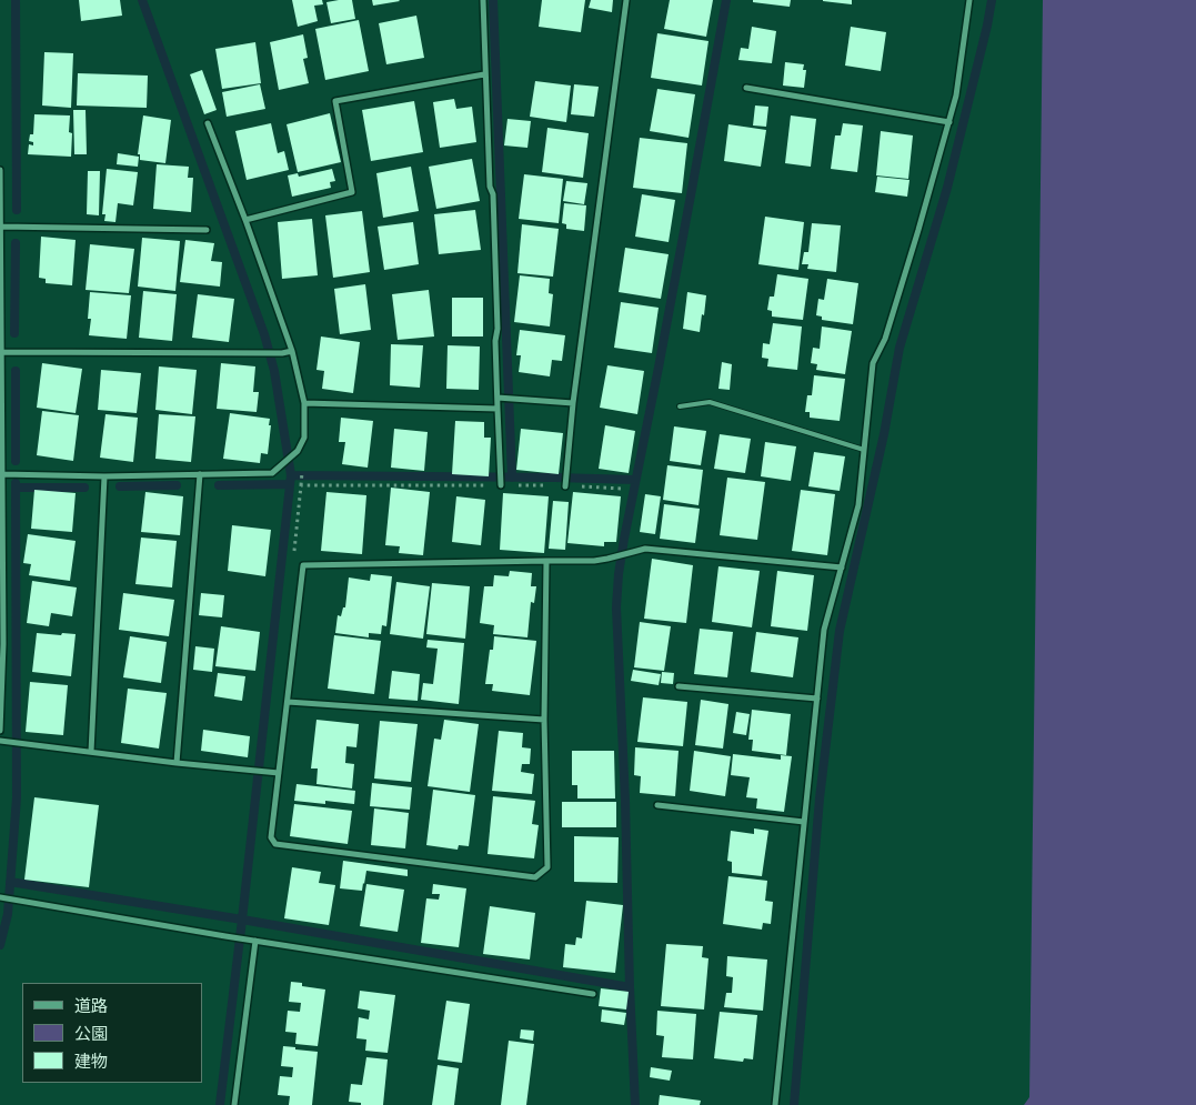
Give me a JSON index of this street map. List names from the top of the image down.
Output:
{
  "legend": ["道路", "公園", "建物"]
}
